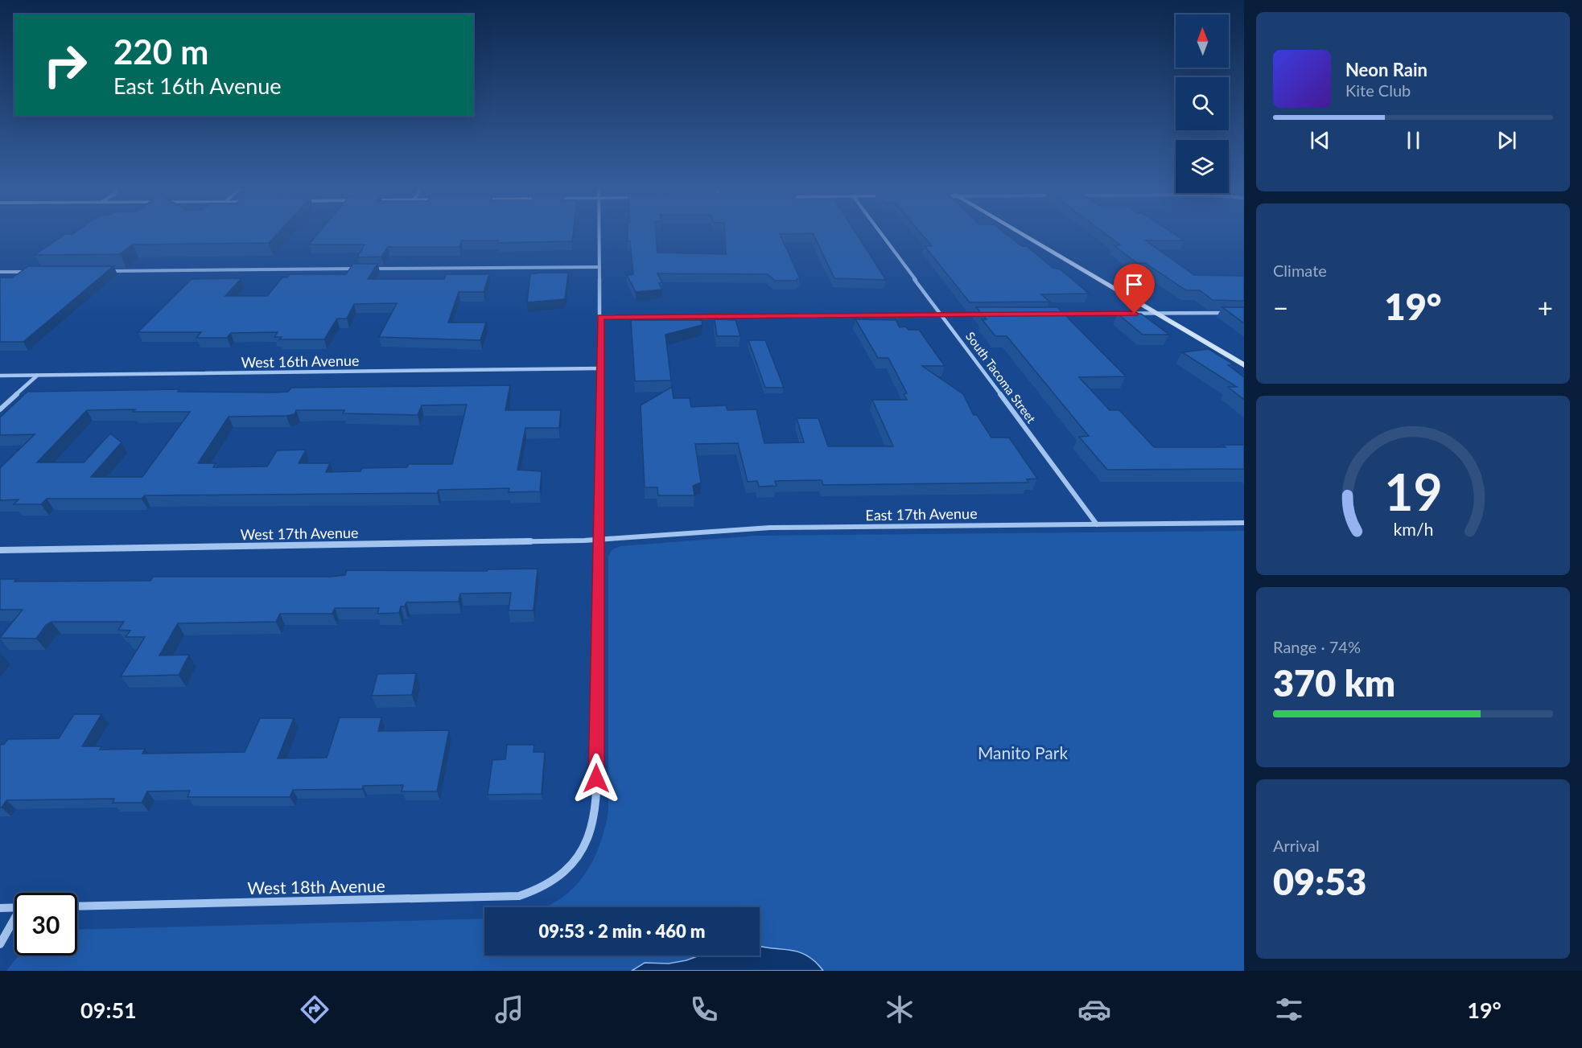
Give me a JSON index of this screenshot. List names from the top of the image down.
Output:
{
  "streets": {
    "street": [
      "West 16th Avenue",
      "South Tacoma Street",
      "East 17th Avenue",
      "West 17th Avenue",
      "West 18th Avenue"
    ]
  },
  "crossings": [
    ["South Tacoma Street", "East 17th Avenue"],
    ["East 17th Avenue", "West 17th Avenue"],
    ["East 17th Avenue", "West 18th Avenue"],
    ["West 17th Avenue", "West 18th Avenue"]
  ],
  "parks": ["Manito Park"],
  "north": "top",
  "page": {
    "turn": ["220 m", "East 16th Avenue"],
    "song": ["Neon Rain", "Kite Club"],
    "tile": [
      "Climate",
      ["Range · 74%", "370 km"],
      ["Arrival", "09:53"]
    ],
    "heat": ["−", "19°", "+"],
    "limit": "30",
    "trip": "09:53 · 2 min · 460 m",
    "tabs": ["09:51", "19°"],
    "gauge": ["19", "km/h"]
  }
}
